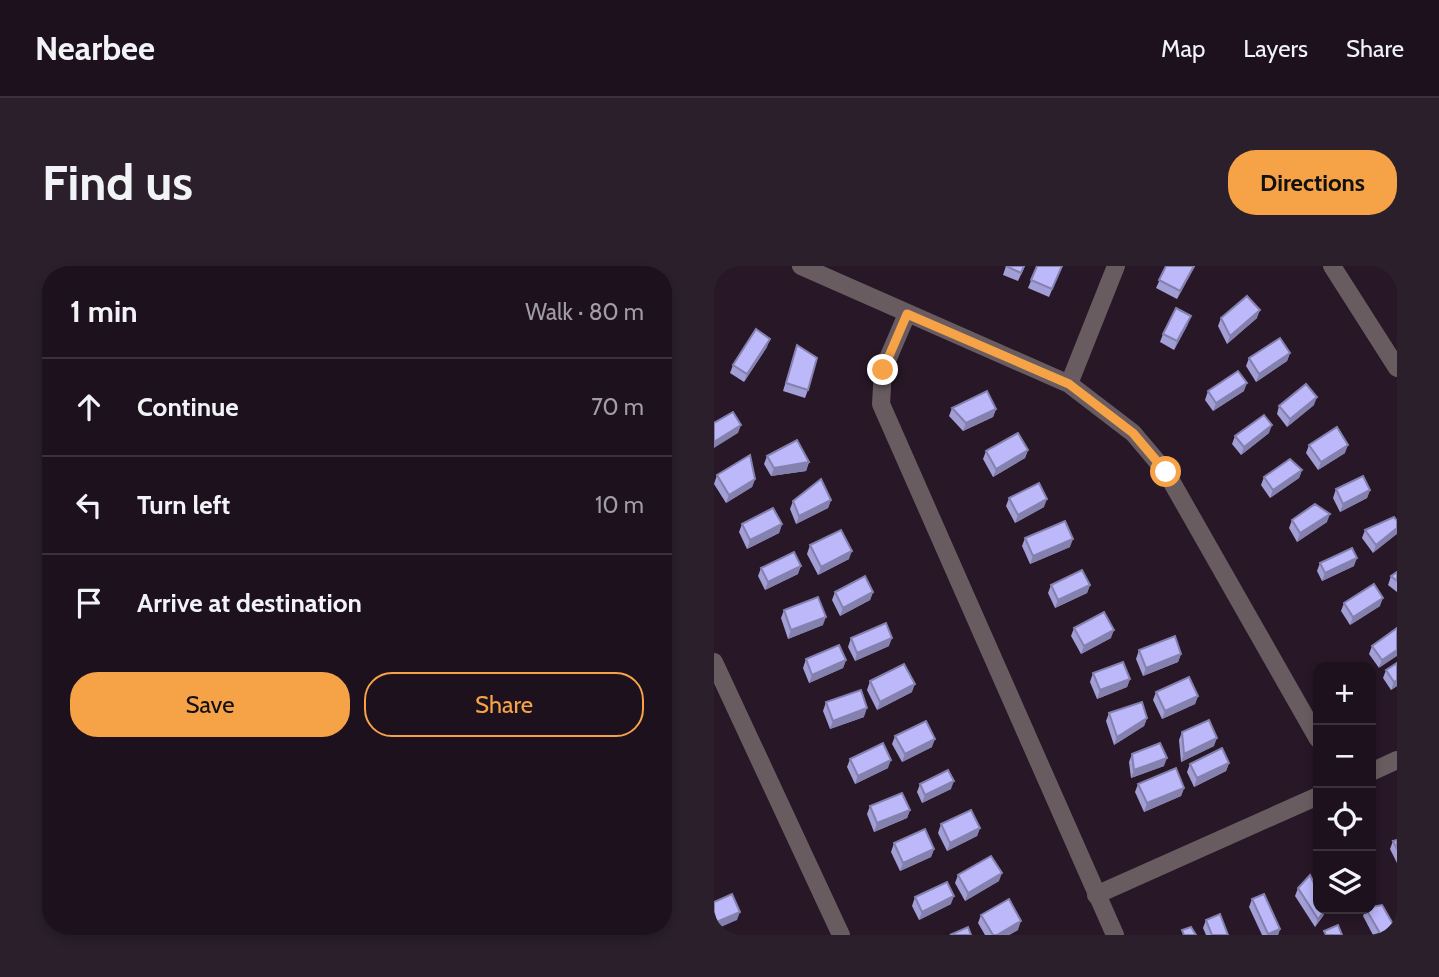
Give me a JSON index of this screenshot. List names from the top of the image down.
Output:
{
  "page": {
    "header": "Nearbee",
    "nav": ["Map", "Layers", "Share"],
    "buttons": [
      "Directions",
      ["Save", "Share"]
    ],
    "title": "Find us",
    "heading": ["1 min", "Walk · 80 m"],
    "list": [
      ["Continue", "70 m"],
      ["Turn left", "10 m"],
      "Arrive at destination"
    ],
    "map_buttons": ["+", "−"]
  }
}
